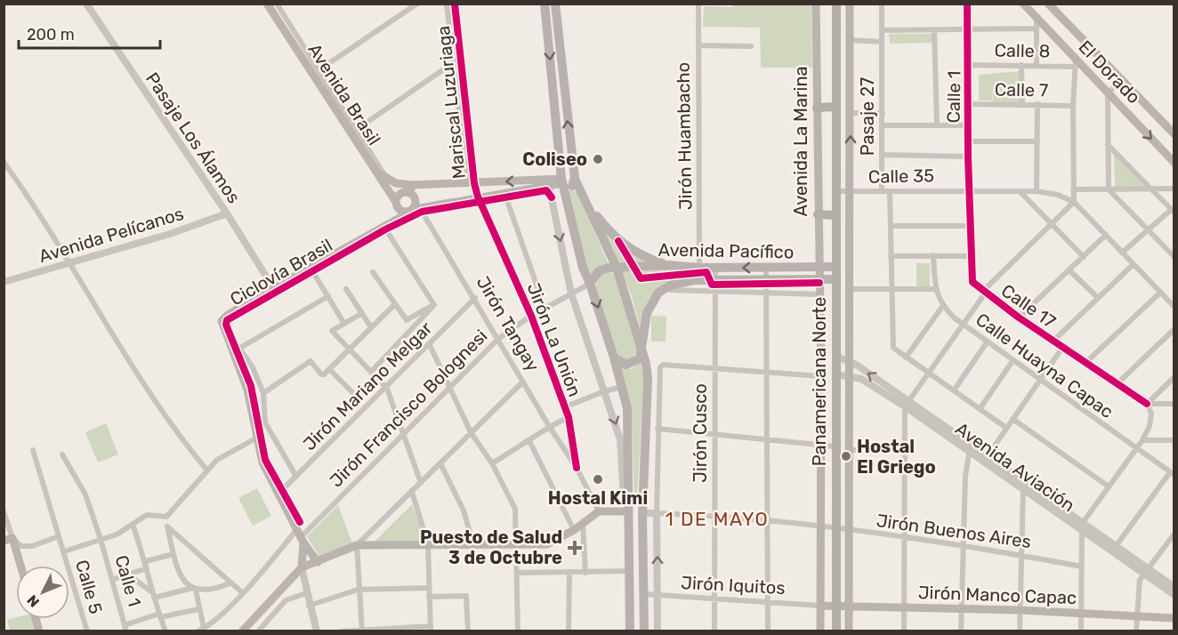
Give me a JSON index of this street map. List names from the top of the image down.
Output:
{
  "streets": {
    "highway": ["Panamericana Norte"],
    "main road": [
      "El Dorado",
      "Avenida Brasil",
      "Avenida La Marina",
      "Avenida Pacífico",
      "Jirón Manco Capac"
    ],
    "street": [
      "Calle 8",
      "Calle 7",
      "Calle 1",
      "Mariscal Luzuriaga",
      "Pasaje 27",
      "Jirón Huambacho",
      "Pasaje Los Álamos",
      "Calle 35",
      "Avenida Pelícanos",
      "Calle 17",
      "Jirón Tangay",
      "Jirón La Unión",
      "Calle Huayna Capac",
      "Jirón Mariano Melgar",
      "Jirón Francisco Bolognesi",
      "Jirón Cusco",
      "Avenida Aviación",
      "Jirón Buenos Aires",
      "Jirón Iquitos",
      "Calle 5"
    ],
    "cycle path": ["Ciclovía Brasil"]
  },
  "crossings": [
    ["Calle 8", "El Dorado"],
    ["Calle 8", "Calle 1"],
    ["Calle 7", "Calle 1"],
    ["Avenida Brasil", "Jirón Tangay"],
    ["Calle 1", "Calle 35"],
    ["Calle 1", "Calle 17"],
    ["Mariscal Luzuriaga", "Jirón La Unión"],
    ["Pasaje 27", "Calle 35"],
    ["Jirón Huambacho", "Avenida Pacífico"],
    ["Pasaje Los Álamos", "Avenida Pelícanos"],
    ["Avenida La Marina", "Avenida Pacífico"],
    ["Avenida La Marina", "Jirón Buenos Aires"],
    ["Avenida La Marina", "Jirón Iquitos"],
    ["Avenida La Marina", "Jirón Manco Capac"],
    ["Calle 35", "Calle 17"],
    ["Calle 35", "Panamericana Norte"],
    ["Avenida Pacífico", "Panamericana Norte"],
    ["Avenida Pacífico", "Jirón Cusco"],
    ["Jirón Tangay", "Jirón La Unión"],
    ["Jirón Tangay", "Jirón Mariano Melgar"],
    ["Jirón Tangay", "Jirón Francisco Bolognesi"],
    ["Jirón La Unión", "Jirón Francisco Bolognesi"],
    ["Panamericana Norte", "Avenida Aviación"],
    ["Panamericana Norte", "Jirón Buenos Aires"],
    ["Panamericana Norte", "Jirón Manco Capac"],
    ["Jirón Cusco", "Jirón Buenos Aires"],
    ["Jirón Cusco", "Jirón Iquitos"],
    ["Jirón Iquitos", "Jirón Manco Capac"]
  ],
  "districts": ["1 DE MAYO"],
  "places": {
    "other": ["Coliseo", "Hostal El Griego", "Hostal Kimi"],
    "health": ["Puesto de Salud 3 de Octubre"]
  },
  "scale_bar": "200 m",
  "north": "bottom left"
}
